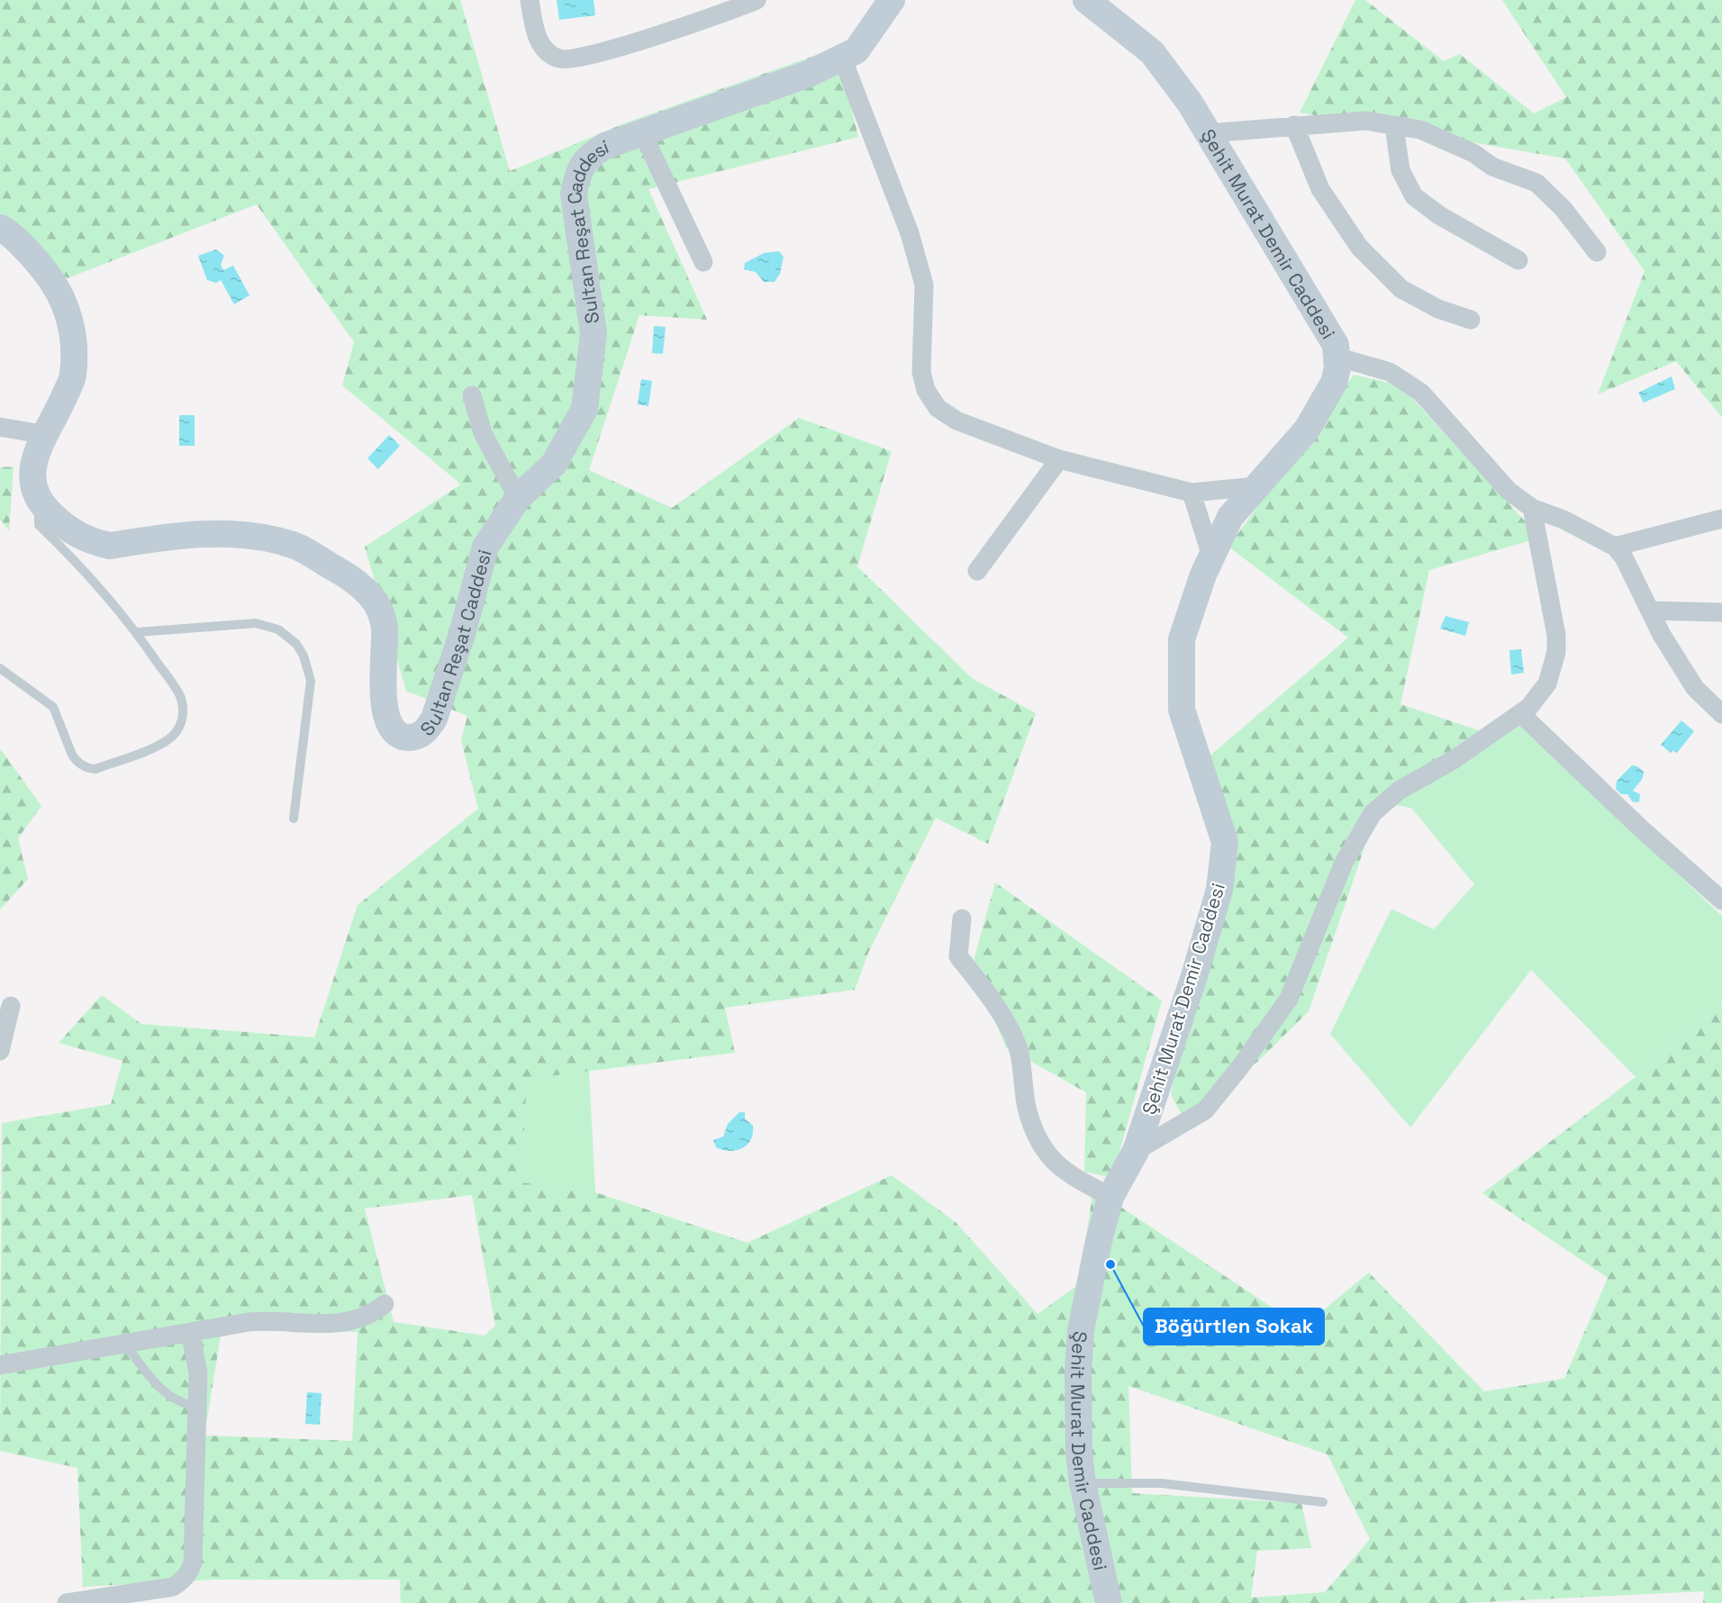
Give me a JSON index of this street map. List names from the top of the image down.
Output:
{
  "streets": {
    "street": ["Şehit Murat Demir Caddesi", "Sultan Reşat Caddesi"]
  },
  "places": ["Böğürtlen Sokak"]
}
